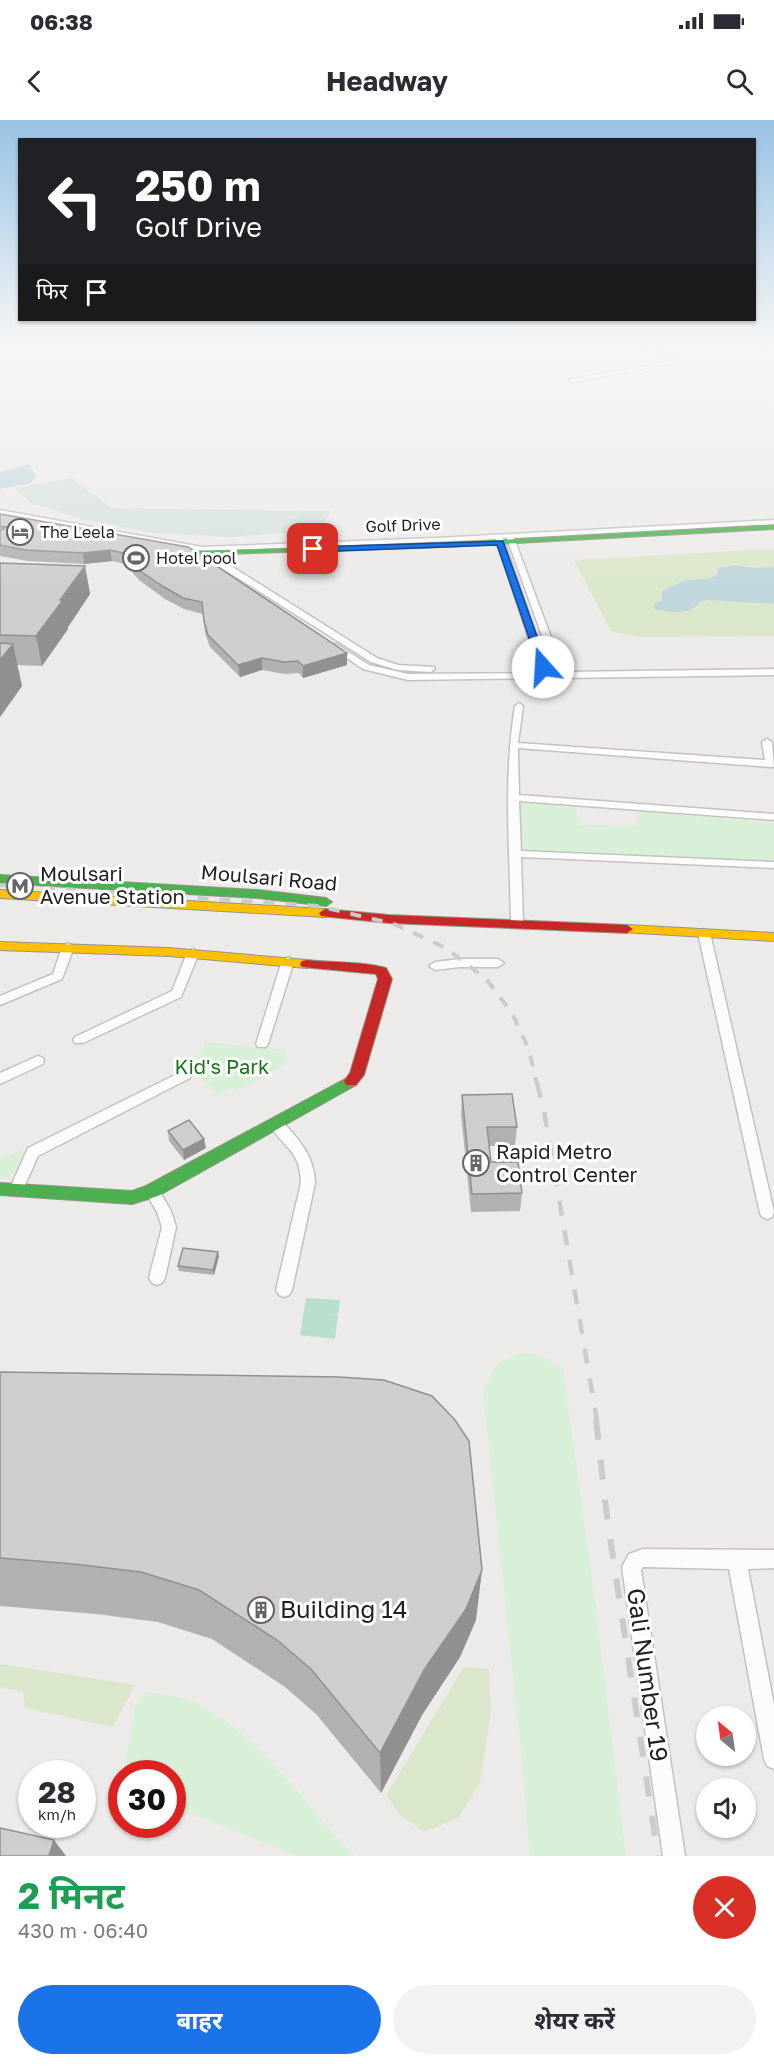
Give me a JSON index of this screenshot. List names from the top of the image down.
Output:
{
  "streets": {
    "street": ["Golf Drive", "Moulsari Road", "Gali Number 19"]
  },
  "parks": ["Kid's Park"],
  "places": {
    "hotel": ["The Leela"],
    "sports": ["Hotel pool"],
    "metro station": ["Moulsari Avenue Station"],
    "building": ["Rapid Metro Control Center", "Building 14"]
  },
  "north": "top left",
  "page": {
    "status": "06:38",
    "header": "Headway",
    "turn": ["250 m", "Golf Drive"],
    "then": "फिर",
    "speed": "28 km/h",
    "limit": "30",
    "heading": ["2 मिनट", "430 m · 06:40"],
    "buttons": ["बाहर", "शेयर करें"]
  }
}
